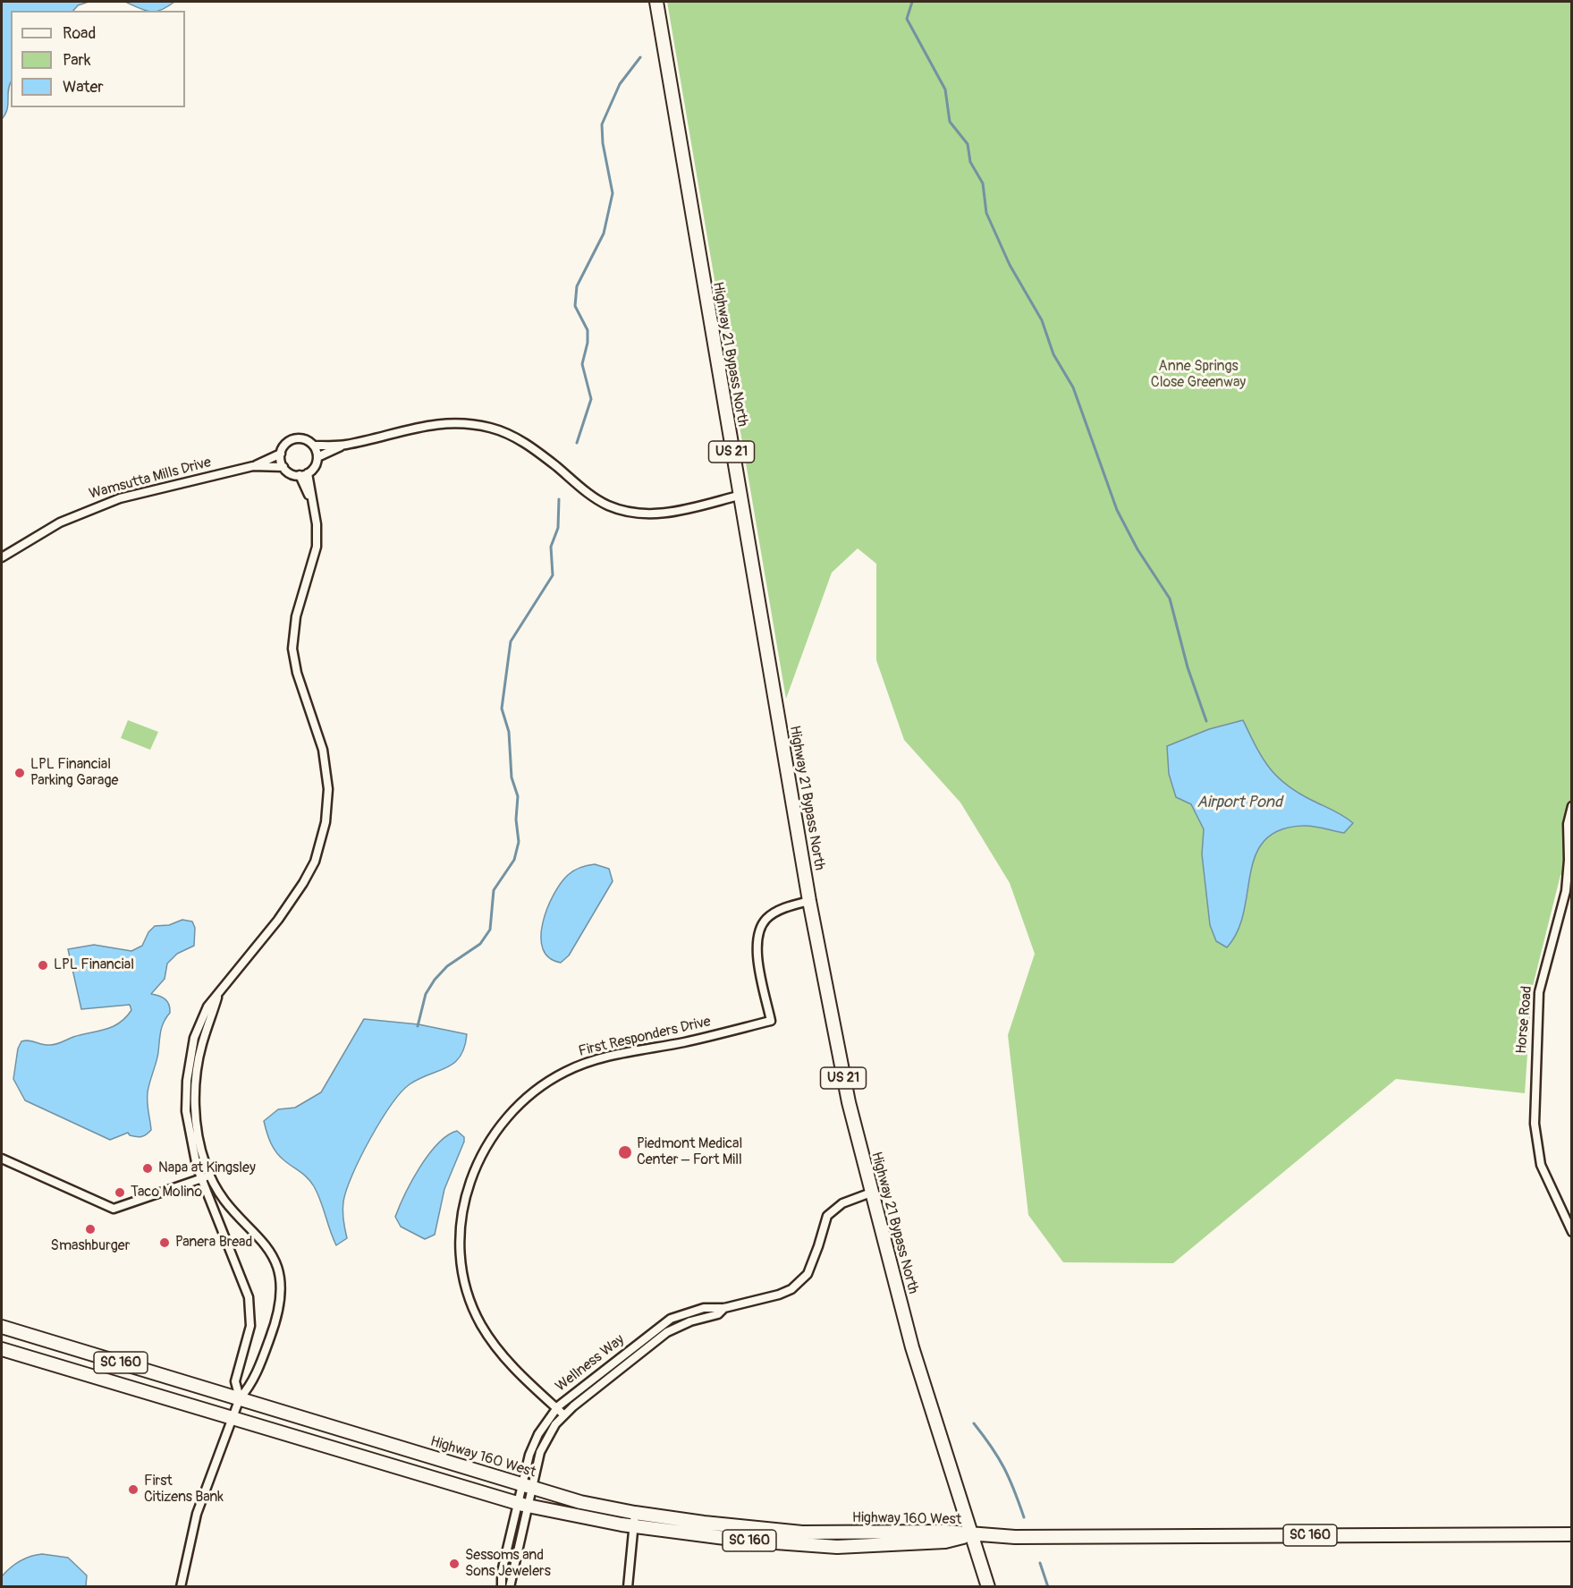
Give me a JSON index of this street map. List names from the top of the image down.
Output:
{
  "streets": {
    "main road": [
      "Highway 21 Bypass North",
      "US 21",
      "SC 160",
      "Highway 160 West"
    ],
    "street": [
      "Wamsutta Mills Drive",
      "Horse Road",
      "First Responders Drive",
      "Wellness Way"
    ]
  },
  "crossings": [
    ["Highway 21 Bypass North", "Wamsutta Mills Drive"],
    ["Highway 21 Bypass North", "First Responders Drive"],
    ["Highway 21 Bypass North", "SC 160"],
    ["Highway 21 Bypass North", "Wellness Way"],
    ["Highway 21 Bypass North", "Highway 160 West"],
    ["First Responders Drive", "Wellness Way"],
    ["SC 160", "Highway 160 West"],
    ["Wellness Way", "Highway 160 West"]
  ],
  "water": ["Airport Pond"],
  "parks": ["Anne Springs Close Greenway"],
  "places": [
    "LPL Financial Parking Garage",
    "LPL Financial",
    "Piedmont Medical Center – Fort Mill",
    "Napa at Kingsley",
    "Taco Molino",
    "Smashburger",
    "Panera Bread",
    "First Citizens Bank",
    "Sessoms and Sons Jewelers"
  ],
  "legend": ["Road", "Park", "Water"]
}
